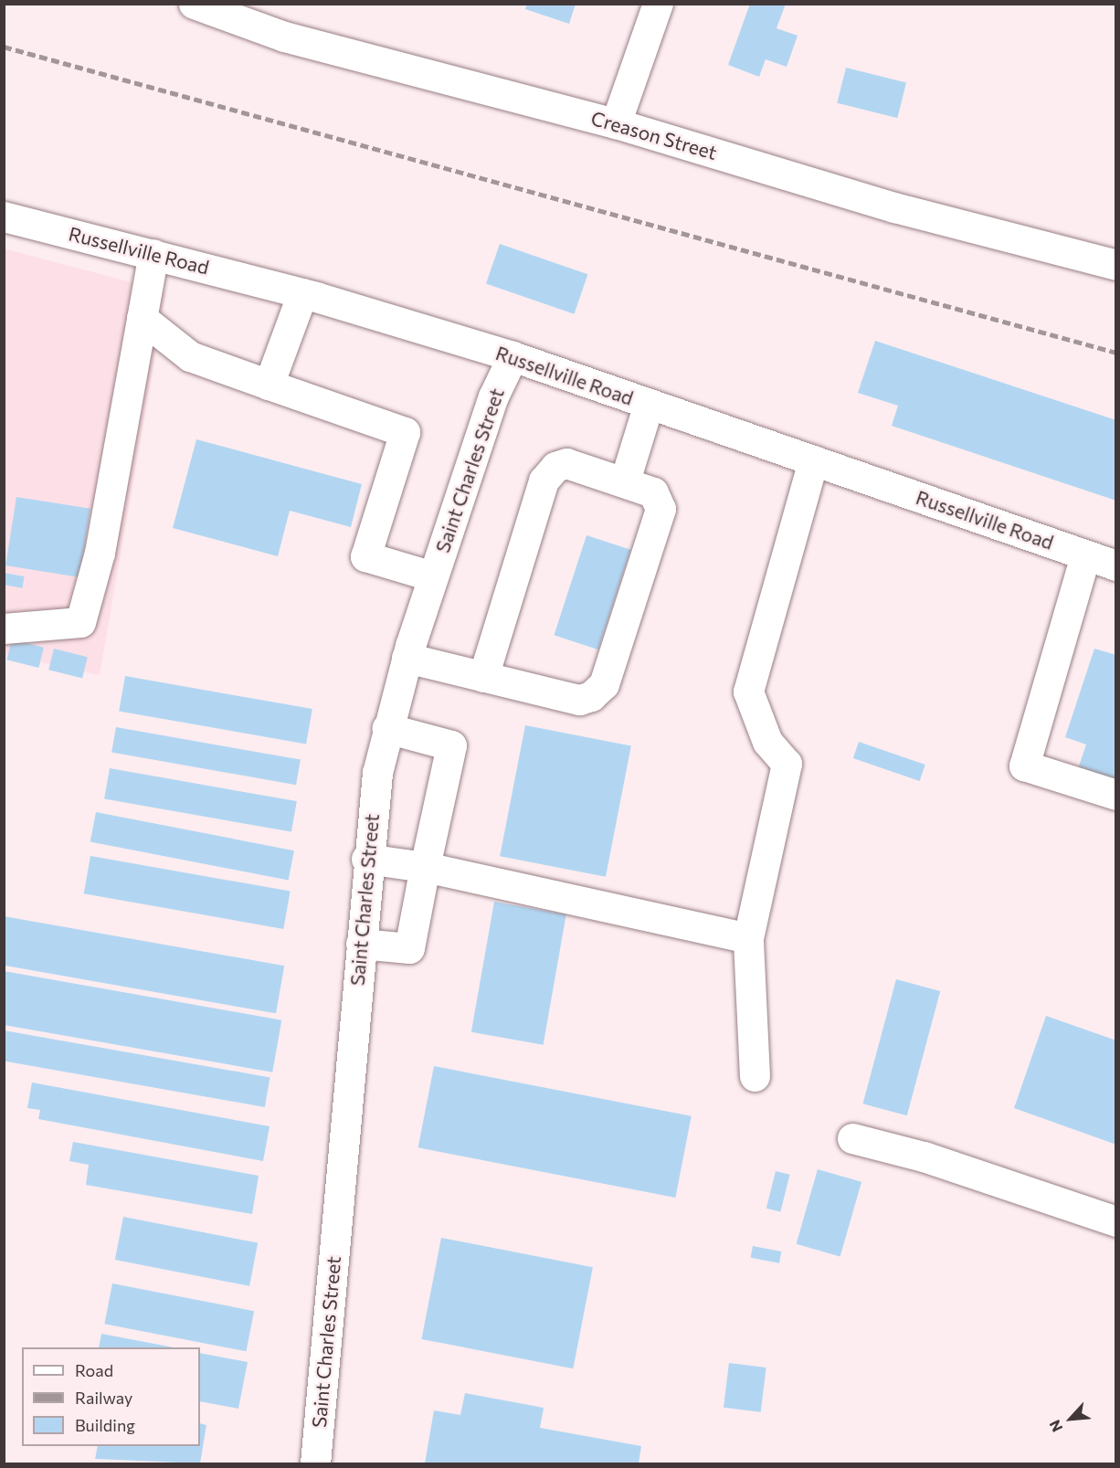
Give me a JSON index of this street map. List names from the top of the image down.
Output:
{
  "streets": {
    "street": ["Creason Street", "Russellville Road", "Saint Charles Street"]
  },
  "crossings": [
    ["Russellville Road", "Saint Charles Street"]
  ],
  "legend": ["Road", "Railway", "Building"],
  "north": "bottom left"
}
